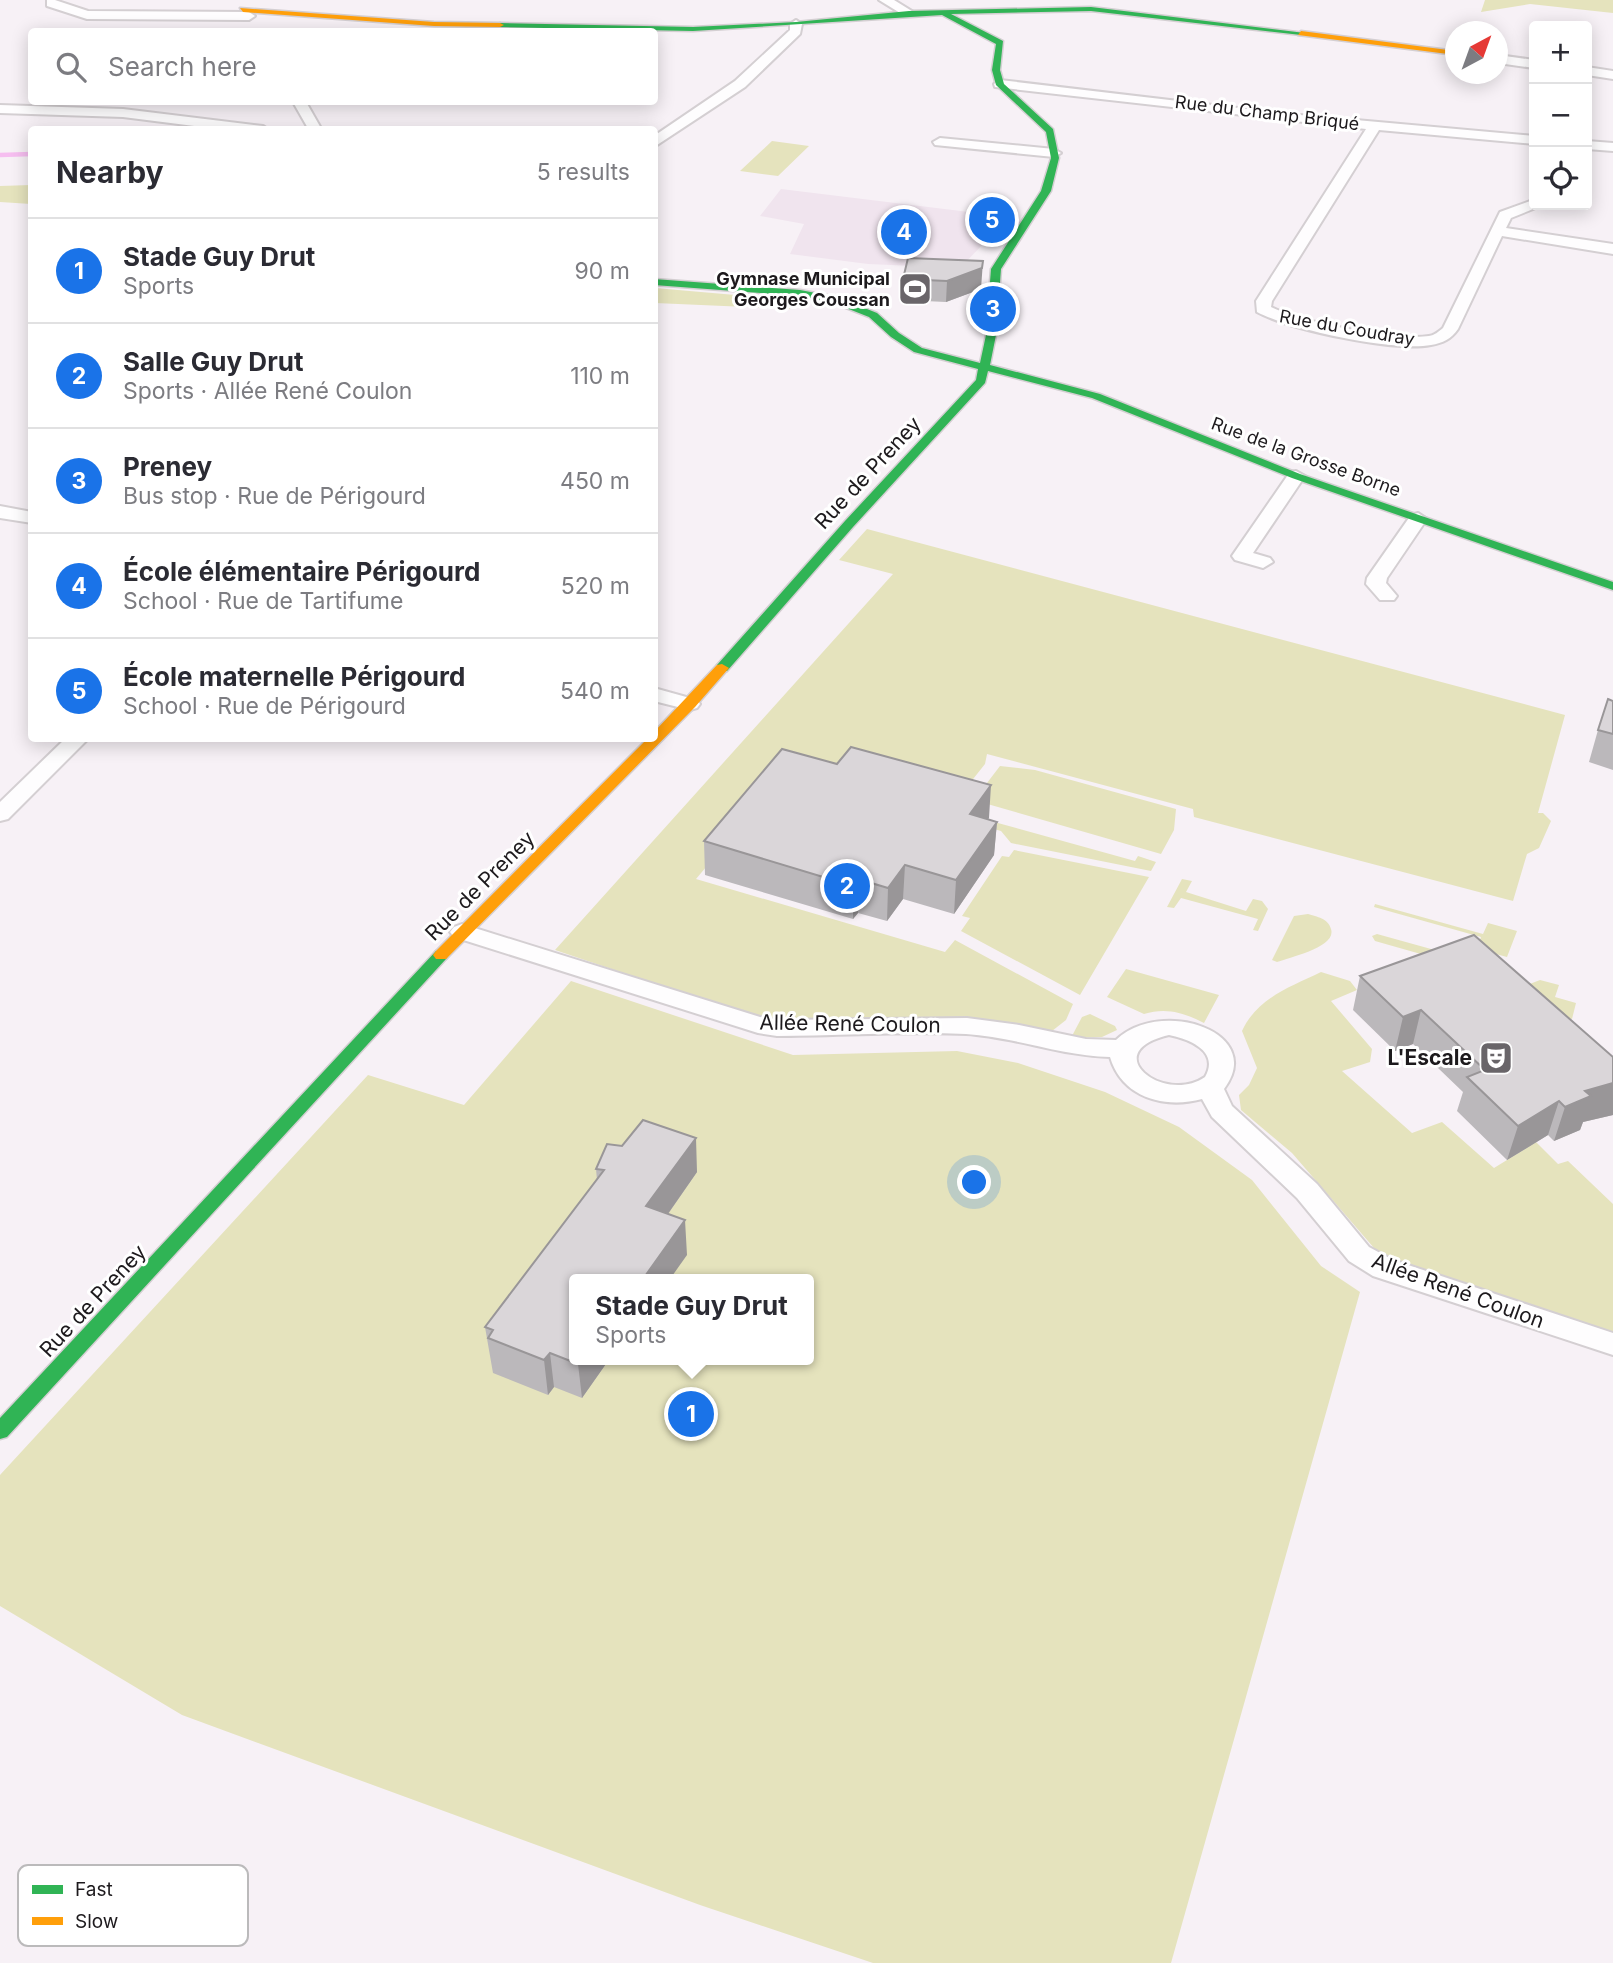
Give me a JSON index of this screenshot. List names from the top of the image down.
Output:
{
  "streets": {
    "street": [
      "Rue du Champ Briqué",
      "Rue du Coudray",
      "Rue de la Grosse Borne",
      "Rue de Preney",
      "Allée René Coulon"
    ]
  },
  "crossings": [
    ["Rue du Champ Briqué", "Rue du Coudray"],
    ["Rue de la Grosse Borne", "Rue de Preney"],
    ["Rue de Preney", "Allée René Coulon"]
  ],
  "places": {
    "sports": ["Gymnase Municipal Georges Coussan"],
    "theatre": ["L'Escale"]
  },
  "legend": ["Fast", "Slow"],
  "north": "top right",
  "page": {
    "map_buttons": ["+", "−"],
    "search": "Search here",
    "heading": ["Nearby", "5 results"],
    "pins": [
      "5",
      "4",
      "3",
      "2",
      "1"
    ],
    "list": [
      {
        "mark": "1",
        "name": "Stade Guy Drut",
        "note": "Sports",
        "value": "90 m"
      },
      {
        "mark": "2",
        "name": "Salle Guy Drut",
        "note": "Sports · Allée René Coulon",
        "value": "110 m"
      },
      {
        "mark": "3",
        "name": "Preney",
        "note": "Bus stop · Rue de Périgourd",
        "value": "450 m"
      },
      {
        "mark": "4",
        "name": "École élémentaire Périgourd",
        "note": "School · Rue de Tartifume",
        "value": "520 m"
      },
      {
        "mark": "5",
        "name": "École maternelle Périgourd",
        "note": "School · Rue de Périgourd",
        "value": "540 m"
      }
    ],
    "popup": ["Stade Guy Drut", "Sports"]
  }
}
